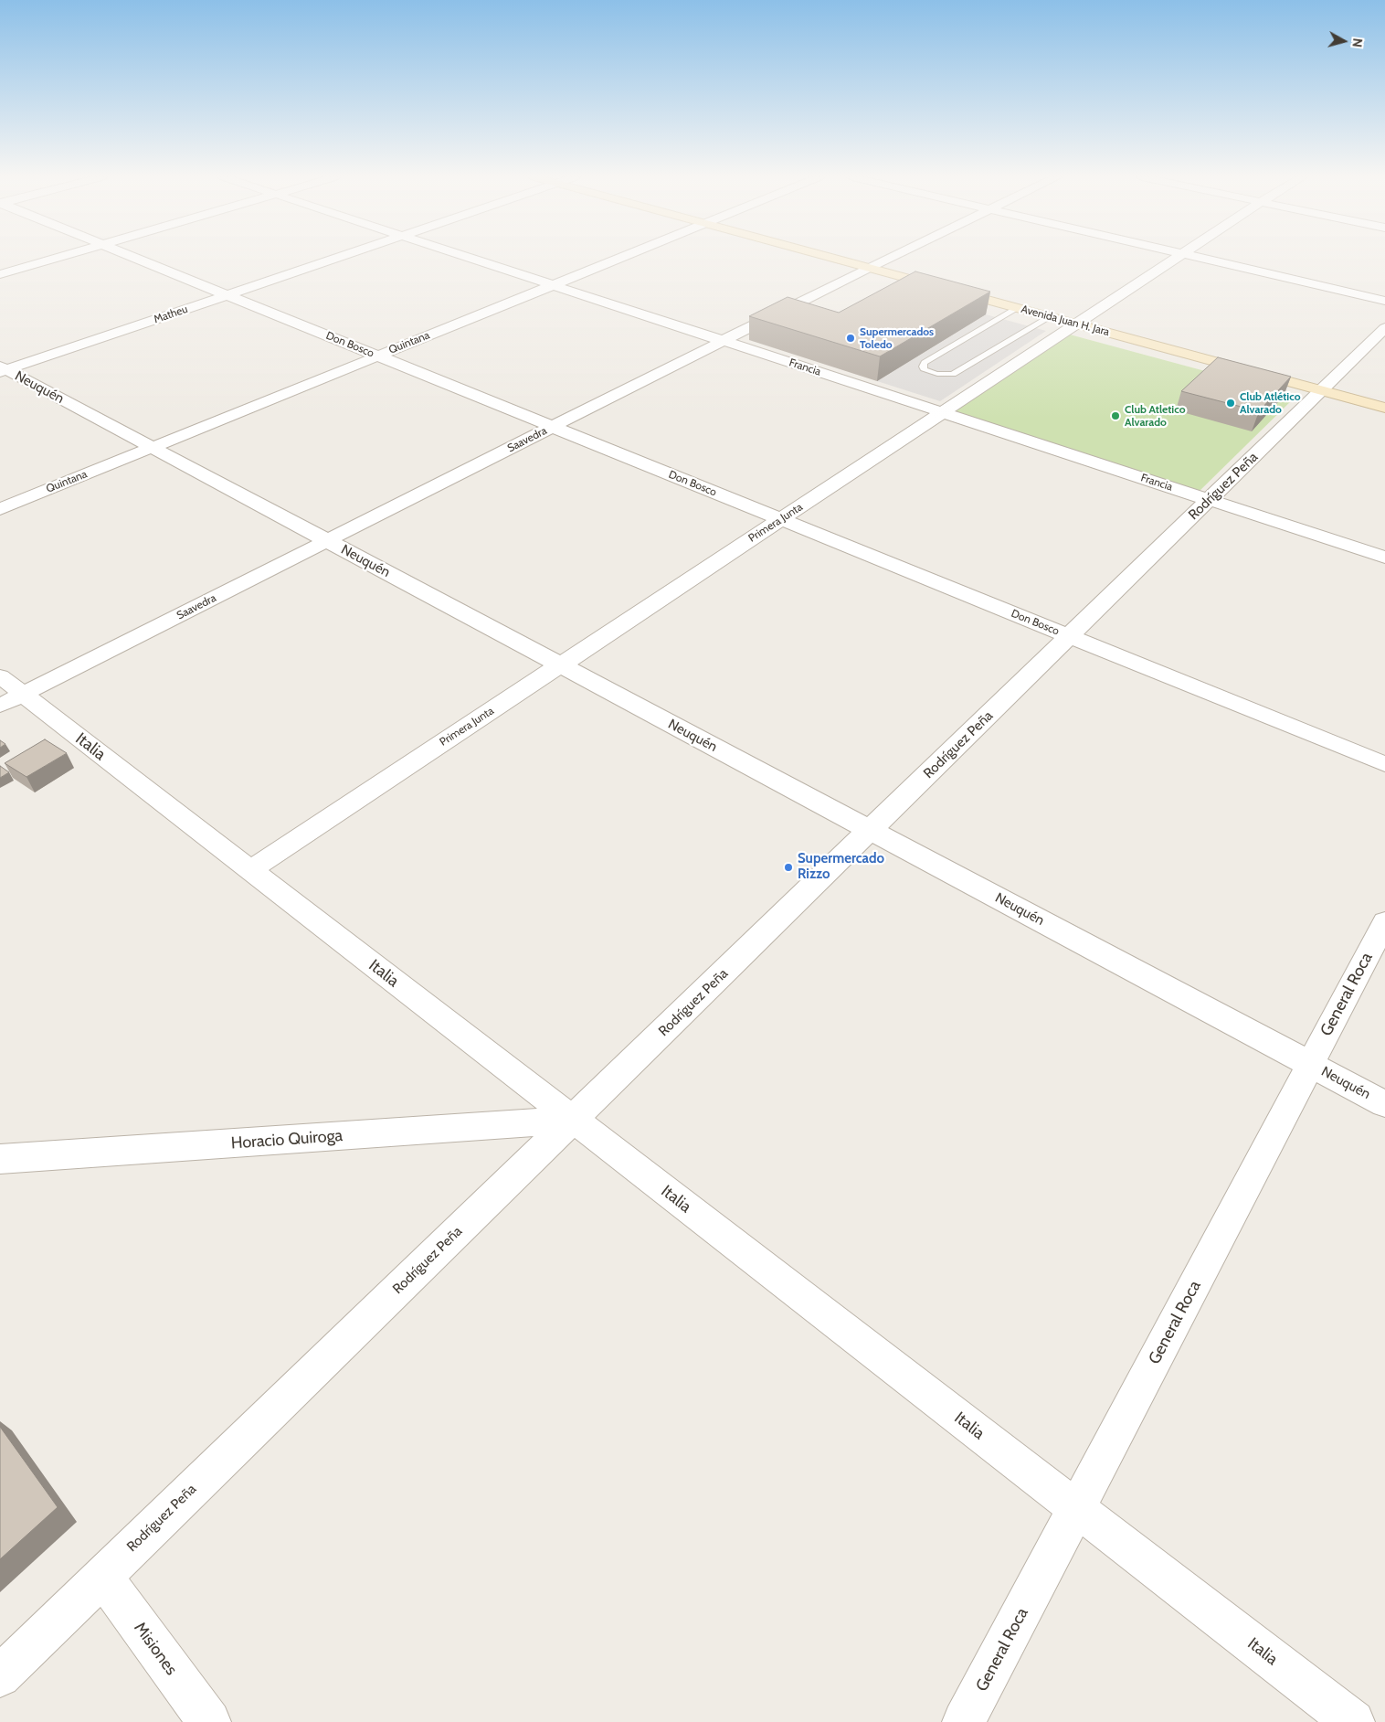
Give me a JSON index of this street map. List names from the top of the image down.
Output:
{
  "streets": {
    "main road": ["Avenida Juan H. Jara"],
    "street": [
      "Matheu",
      "Quintana",
      "Don Bosco",
      "Francia",
      "Neuquén",
      "Saavedra",
      "Rodríguez Peña",
      "Primera Junta",
      "Italia",
      "General Roca",
      "Horacio Quiroga",
      "Misiones"
    ]
  },
  "crossings": [
    ["Matheu", "Don Bosco"],
    ["Matheu", "Neuquén"],
    ["Avenida Juan H. Jara", "Saavedra"],
    ["Avenida Juan H. Jara", "Rodríguez Peña"],
    ["Avenida Juan H. Jara", "Primera Junta"],
    ["Quintana", "Don Bosco"],
    ["Quintana", "Francia"],
    ["Quintana", "Neuquén"],
    ["Don Bosco", "Saavedra"],
    ["Don Bosco", "Rodríguez Peña"],
    ["Don Bosco", "Primera Junta"],
    ["Francia", "Saavedra"],
    ["Francia", "Rodríguez Peña"],
    ["Francia", "Primera Junta"],
    ["Neuquén", "Saavedra"],
    ["Neuquén", "Rodríguez Peña"],
    ["Neuquén", "Primera Junta"],
    ["Neuquén", "General Roca"],
    ["Saavedra", "Italia"],
    ["Rodríguez Peña", "Italia"],
    ["Rodríguez Peña", "Horacio Quiroga"],
    ["Rodríguez Peña", "Misiones"],
    ["Primera Junta", "Italia"],
    ["Italia", "General Roca"],
    ["Italia", "Horacio Quiroga"]
  ],
  "places": [
    "Supermercados Toledo",
    "Club Atlético Alvarado",
    "Club Atletico Alvarado",
    "Supermercado Rizzo"
  ],
  "north": "right"
}
